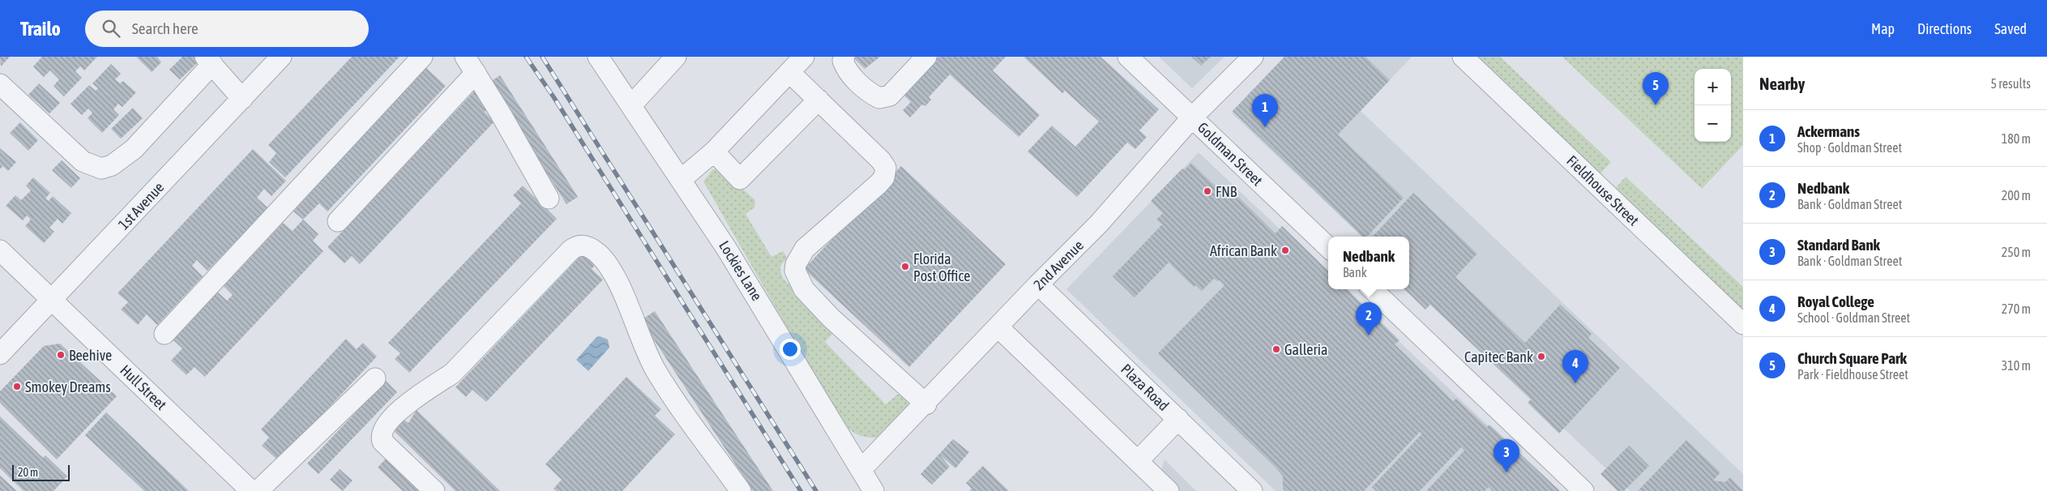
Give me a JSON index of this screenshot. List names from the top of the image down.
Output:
{
  "streets": {
    "street": [
      "Goldman Street",
      "Fieldhouse Street",
      "1st Avenue",
      "2nd Avenue",
      "Lockies Lane",
      "Hull Street",
      "Plaza Road"
    ]
  },
  "crossings": [
    ["Goldman Street", "2nd Avenue"],
    ["1st Avenue", "Hull Street"],
    ["2nd Avenue", "Lockies Lane"],
    ["2nd Avenue", "Plaza Road"]
  ],
  "places": [
    "FNB",
    "African Bank",
    "Florida Post Office",
    "Galleria",
    "Beehive",
    "Capitec Bank",
    "Smokey Dreams"
  ],
  "scale_bar": "20 m",
  "page": {
    "header": "Trailo",
    "search": "Search here",
    "nav": ["Map", "Directions", "Saved"],
    "heading": ["Nearby", "5 results"],
    "map_buttons": ["+", "−"],
    "pins": [
      "5",
      "1",
      "2",
      "4",
      "3"
    ],
    "list": [
      {
        "mark": "1",
        "name": "Ackermans",
        "note": "Shop · Goldman Street",
        "value": "180 m"
      },
      {
        "mark": "2",
        "name": "Nedbank",
        "note": "Bank · Goldman Street",
        "value": "200 m"
      },
      {
        "mark": "3",
        "name": "Standard Bank",
        "note": "Bank · Goldman Street",
        "value": "250 m"
      },
      {
        "mark": "4",
        "name": "Royal College",
        "note": "School · Goldman Street",
        "value": "270 m"
      },
      {
        "mark": "5",
        "name": "Church Square Park",
        "note": "Park · Fieldhouse Street",
        "value": "310 m"
      }
    ],
    "popup": ["Nedbank", "Bank"],
    "scale": "20 m"
  }
}
